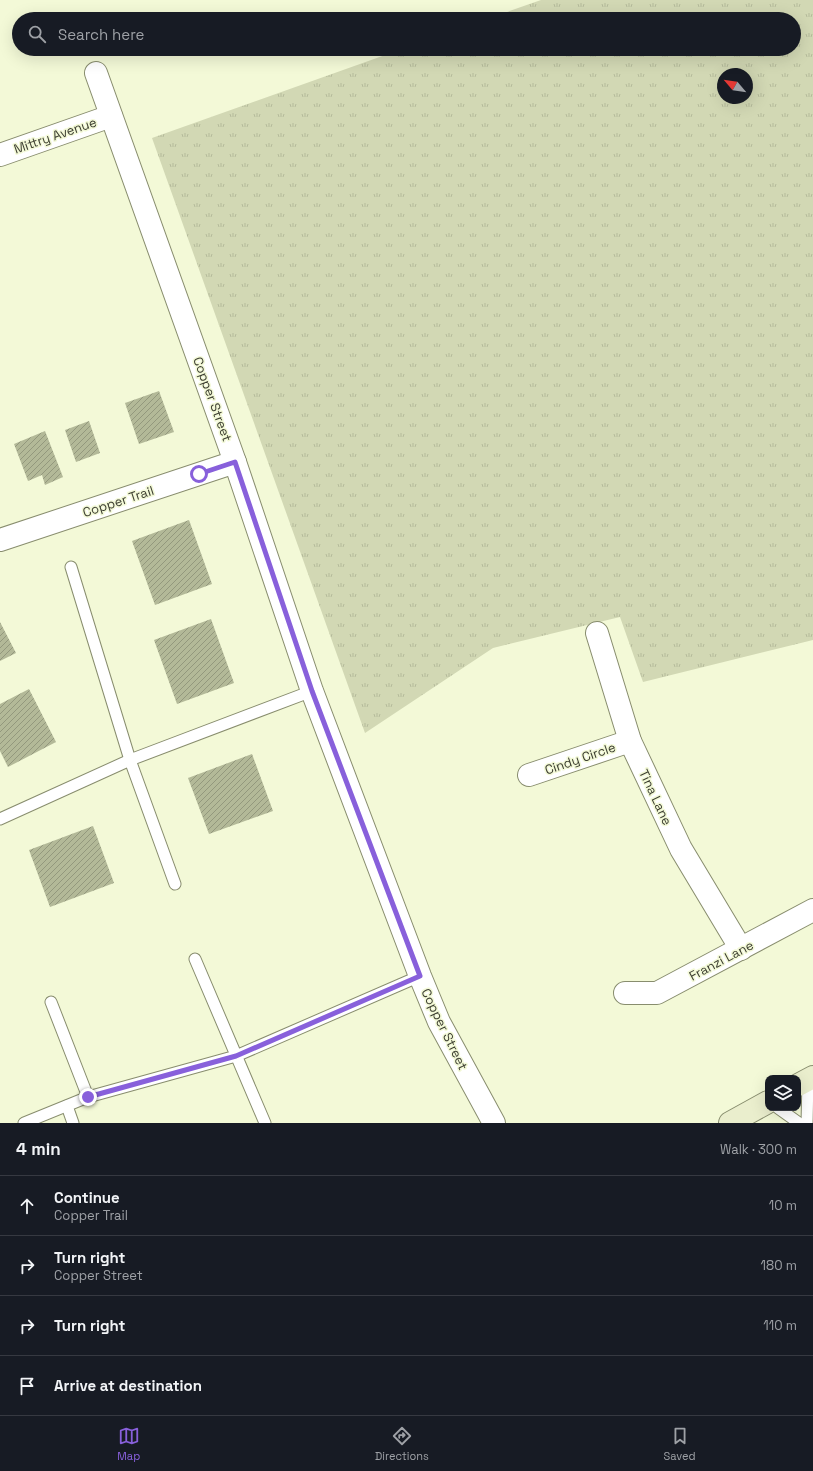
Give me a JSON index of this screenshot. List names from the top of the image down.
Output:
{
  "streets": {
    "street": [
      "Mittry Avenue",
      "Copper Street",
      "Copper Trail",
      "Cindy Circle",
      "Tina Lane",
      "Franzi Lane"
    ]
  },
  "crossings": [
    ["Mittry Avenue", "Copper Street"],
    ["Copper Street", "Copper Trail"],
    ["Cindy Circle", "Tina Lane"],
    ["Tina Lane", "Franzi Lane"]
  ],
  "north": "top left",
  "page": {
    "search": "Search here",
    "heading": ["4 min", "Walk · 300 m"],
    "list": [
      ["Continue", "Copper Trail", "10 m"],
      ["Turn right", "Copper Street", "180 m"],
      ["Turn right", "110 m"],
      "Arrive at destination"
    ],
    "nav": ["Map", "Directions", "Saved"]
  }
}
